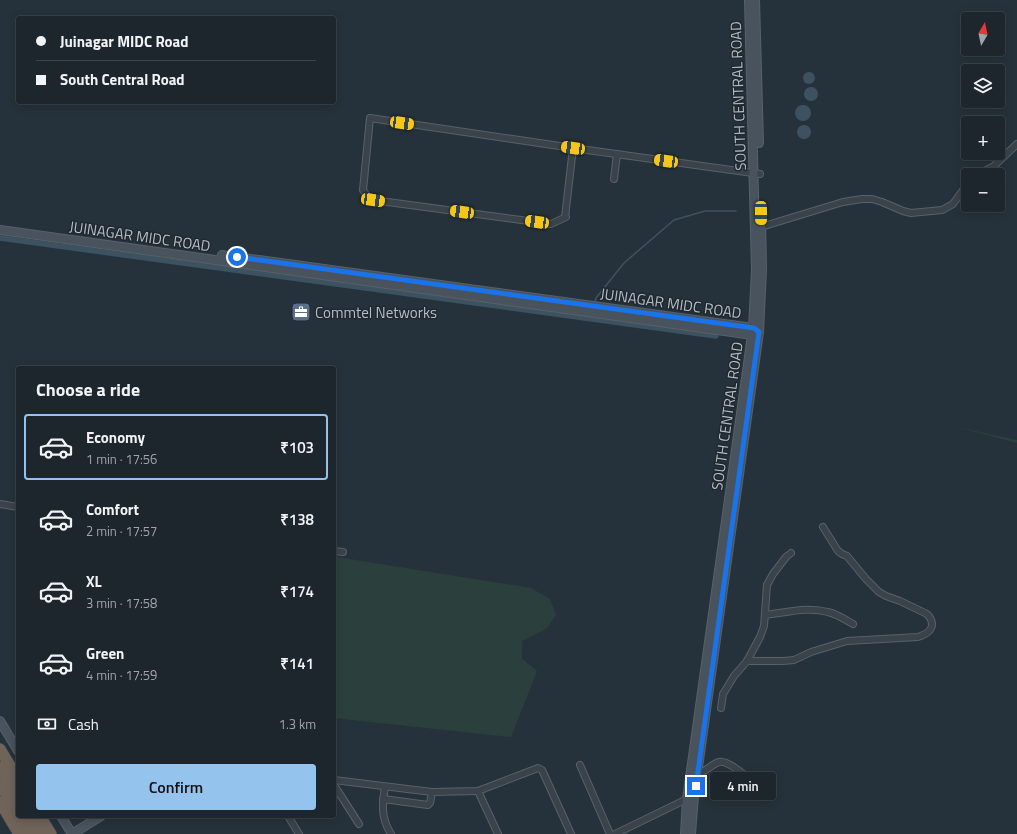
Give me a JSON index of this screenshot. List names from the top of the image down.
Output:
{
  "streets": {
    "street": ["SOUTH CENTRAL ROAD", "JUINAGAR MIDC ROAD"]
  },
  "crossings": [
    ["SOUTH CENTRAL ROAD", "JUINAGAR MIDC ROAD"]
  ],
  "places": {
    "office": ["Commtel Networks"]
  },
  "north": "top",
  "page": {
    "map_buttons": ["+", "−"],
    "banner": ["Juinagar MIDC Road", "South Central Road"],
    "heading": "Choose a ride",
    "list": [
      {
        "name": "Economy",
        "note": "1 min · 17:56",
        "value": "₹103"
      },
      {
        "name": "Comfort",
        "note": "2 min · 17:57",
        "value": "₹138"
      },
      {
        "name": "XL",
        "note": "3 min · 17:58",
        "value": "₹174"
      },
      {
        "name": "Green",
        "note": "4 min · 17:59",
        "value": "₹141"
      }
    ],
    "pay": ["Cash", "1.3 km"],
    "buttons": "Confirm",
    "bubble": "4 min"
  }
}
